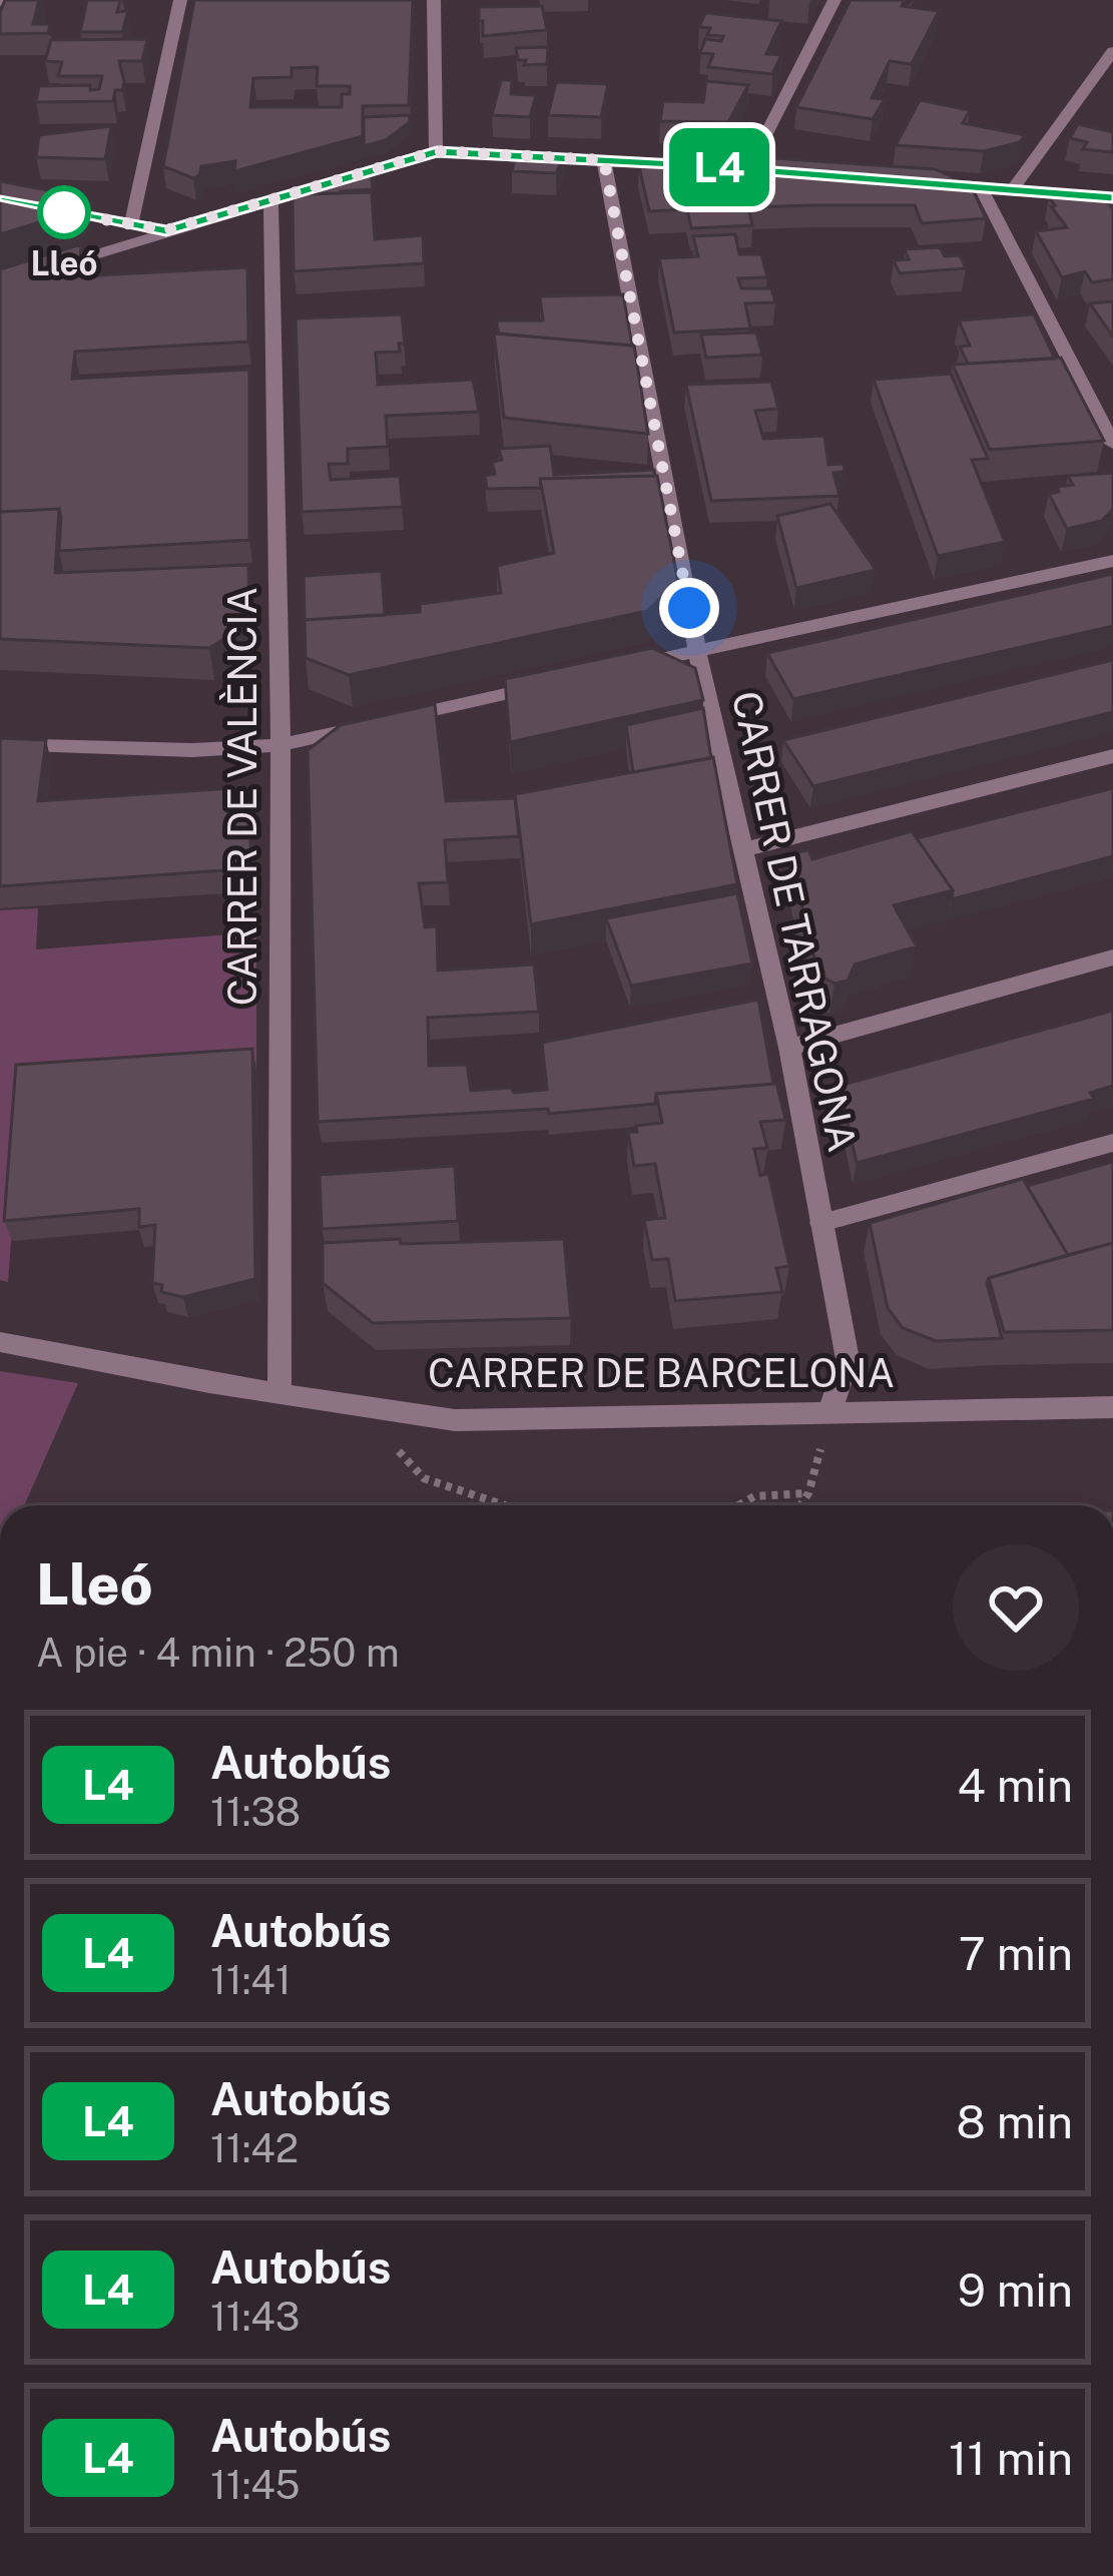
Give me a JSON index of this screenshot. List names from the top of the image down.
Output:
{
  "streets": {
    "street": ["CARRER DE VALÈNCIA", "CARRER DE TARRAGONA", "CARRER DE BARCELONA"]
  },
  "crossings": [
    ["CARRER DE VALÈNCIA", "CARRER DE BARCELONA"],
    ["CARRER DE TARRAGONA", "CARRER DE BARCELONA"]
  ],
  "places": ["Lleó"],
  "lines": ["bus line L4"],
  "page": {
    "on_map": "L4",
    "heading": ["Lleó", "A pie · 4 min · 250 m"],
    "list": [
      {
        "mark": "L4",
        "name": "Autobús",
        "note": "11:38",
        "value": "4 min"
      },
      {
        "mark": "L4",
        "name": "Autobús",
        "note": "11:41",
        "value": "7 min"
      },
      {
        "mark": "L4",
        "name": "Autobús",
        "note": "11:42",
        "value": "8 min"
      },
      {
        "mark": "L4",
        "name": "Autobús",
        "note": "11:43",
        "value": "9 min"
      },
      {
        "mark": "L4",
        "name": "Autobús",
        "note": "11:45",
        "value": "11 min"
      }
    ]
  }
}
